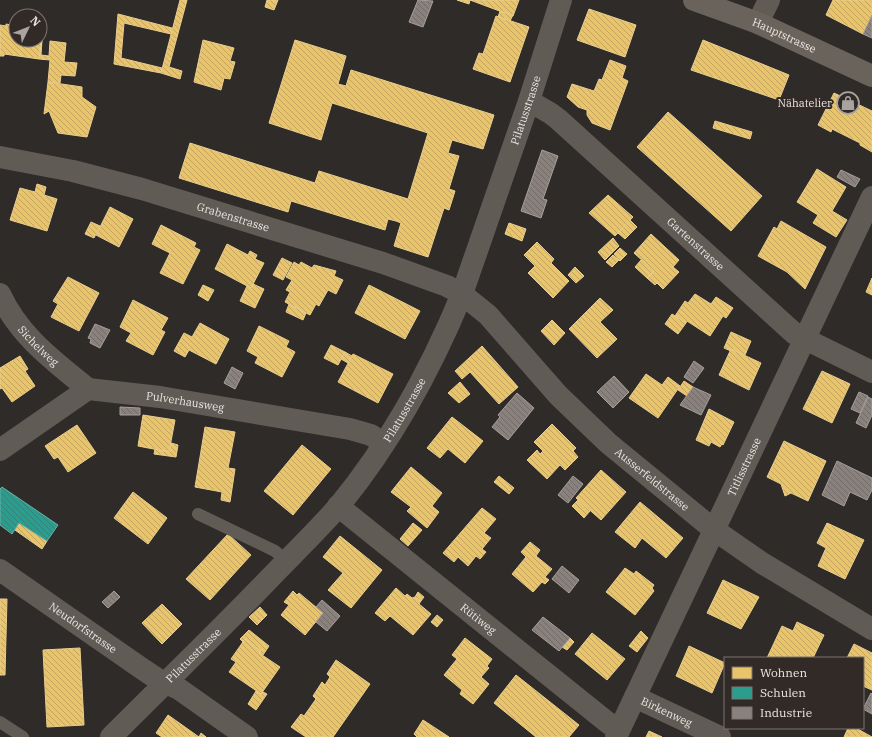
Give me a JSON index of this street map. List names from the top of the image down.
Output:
{
  "streets": {
    "main road": ["Hauptstrasse"],
    "street": [
      "Pilatusstrasse",
      "Grabenstrasse",
      "Gartenstrasse",
      "Sichelweg",
      "Pulverhausweg",
      "Titlisstrasse",
      "Ausserfeldstrasse",
      "Rütiweg",
      "Neudorfstrasse",
      "Birkenweg"
    ]
  },
  "crossings": [
    ["Pilatusstrasse", "Grabenstrasse"],
    ["Pilatusstrasse", "Gartenstrasse"],
    ["Pilatusstrasse", "Pulverhausweg"],
    ["Pilatusstrasse", "Ausserfeldstrasse"],
    ["Pilatusstrasse", "Rütiweg"],
    ["Pilatusstrasse", "Neudorfstrasse"],
    ["Grabenstrasse", "Ausserfeldstrasse"],
    ["Gartenstrasse", "Titlisstrasse"],
    ["Sichelweg", "Pulverhausweg"],
    ["Titlisstrasse", "Ausserfeldstrasse"],
    ["Titlisstrasse", "Rütiweg"],
    ["Titlisstrasse", "Birkenweg"]
  ],
  "places": {
    "shop": ["Nähatelier"]
  },
  "legend": ["Wohnen", "Schulen", "Industrie"],
  "north": "top right"
}
